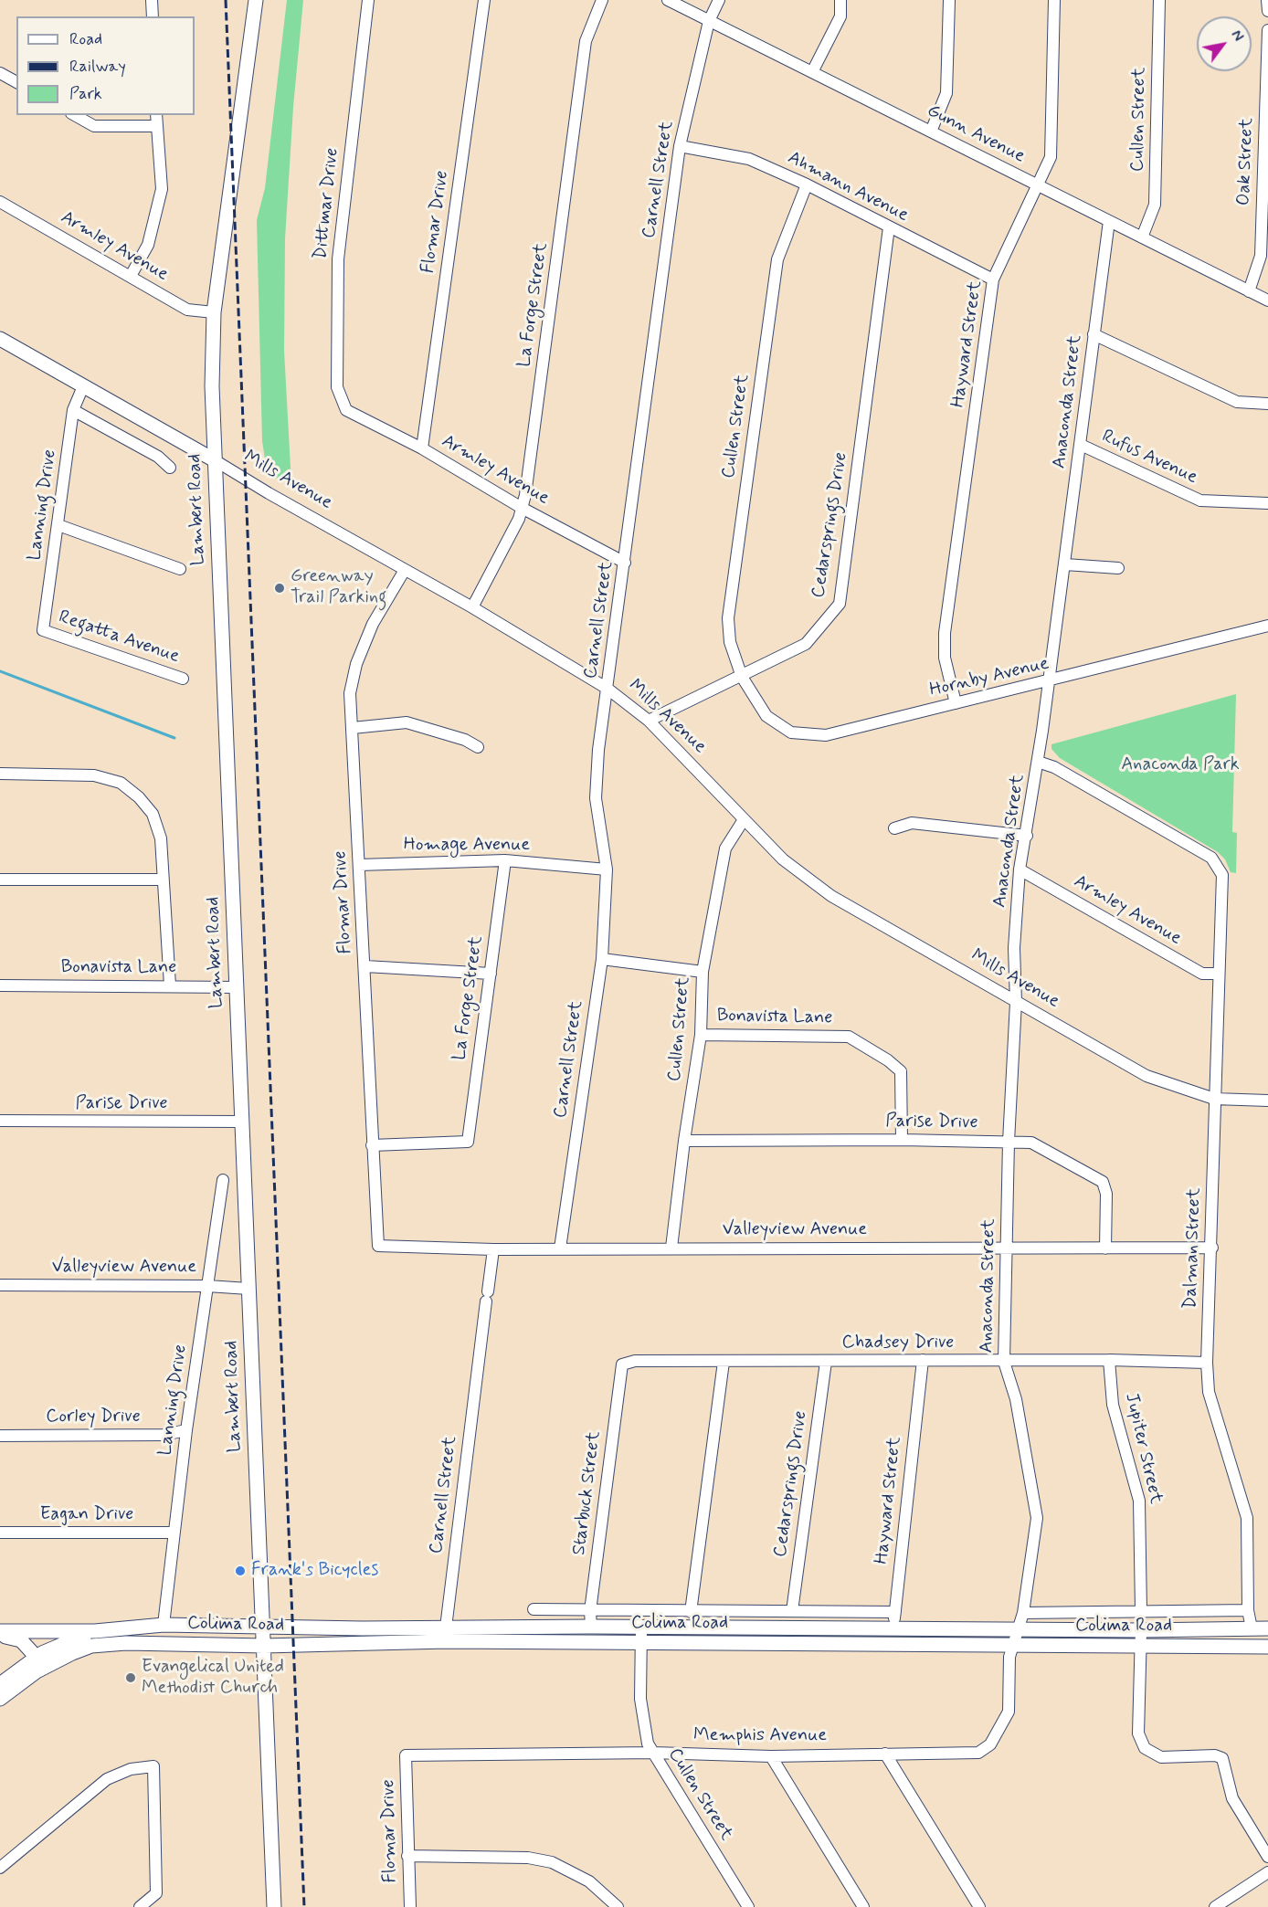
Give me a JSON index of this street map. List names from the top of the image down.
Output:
{
  "streets": {
    "main road": ["Mills Avenue", "Lambert Road", "Colima Road"],
    "street": [
      "Cullen Street",
      "Gunn Avenue",
      "Oak Street",
      "Carnell Street",
      "Ahmann Avenue",
      "Dittmar Drive",
      "Flomar Drive",
      "Armley Avenue",
      "La Forge Street",
      "Hayward Street",
      "Anaconda Street",
      "Rufus Avenue",
      "Lanning Drive",
      "Cedarsprings Drive",
      "Regatta Avenue",
      "Hornby Avenue",
      "Homage Avenue",
      "Bonavista Lane",
      "Parise Drive",
      "Valleyview Avenue",
      "Dalman Street",
      "Chadsey Drive",
      "Corley Drive",
      "Jupiter Street",
      "Starbuck Street",
      "Eagan Drive",
      "Memphis Avenue"
    ]
  },
  "crossings": [
    ["Cullen Street", "Gunn Avenue"],
    ["Cullen Street", "Ahmann Avenue"],
    ["Cullen Street", "Mills Avenue"],
    ["Cullen Street", "Cedarsprings Drive"],
    ["Cullen Street", "Hornby Avenue"],
    ["Cullen Street", "Bonavista Lane"],
    ["Cullen Street", "Parise Drive"],
    ["Cullen Street", "Valleyview Avenue"],
    ["Cullen Street", "Colima Road"],
    ["Cullen Street", "Memphis Avenue"],
    ["Gunn Avenue", "Oak Street"],
    ["Gunn Avenue", "Carnell Street"],
    ["Gunn Avenue", "Hayward Street"],
    ["Gunn Avenue", "Anaconda Street"],
    ["Carnell Street", "Ahmann Avenue"],
    ["Carnell Street", "Armley Avenue"],
    ["Carnell Street", "Mills Avenue"],
    ["Carnell Street", "Homage Avenue"],
    ["Carnell Street", "Valleyview Avenue"],
    ["Carnell Street", "Colima Road"],
    ["Ahmann Avenue", "Hayward Street"],
    ["Ahmann Avenue", "Cedarsprings Drive"],
    ["Dittmar Drive", "Armley Avenue"],
    ["Flomar Drive", "Armley Avenue"],
    ["Flomar Drive", "La Forge Street"],
    ["Flomar Drive", "Mills Avenue"],
    ["Flomar Drive", "Homage Avenue"],
    ["Flomar Drive", "Valleyview Avenue"],
    ["Flomar Drive", "Memphis Avenue"],
    ["Armley Avenue", "La Forge Street"],
    ["Armley Avenue", "Anaconda Street"],
    ["Armley Avenue", "Lambert Road"],
    ["Armley Avenue", "Dalman Street"],
    ["La Forge Street", "Mills Avenue"],
    ["La Forge Street", "Homage Avenue"],
    ["Hayward Street", "Hornby Avenue"],
    ["Hayward Street", "Chadsey Drive"],
    ["Hayward Street", "Colima Road"],
    ["Anaconda Street", "Rufus Avenue"],
    ["Anaconda Street", "Mills Avenue"],
    ["Anaconda Street", "Hornby Avenue"],
    ["Anaconda Street", "Parise Drive"],
    ["Anaconda Street", "Valleyview Avenue"],
    ["Anaconda Street", "Dalman Street"],
    ["Anaconda Street", "Chadsey Drive"],
    ["Anaconda Street", "Colima Road"],
    ["Anaconda Street", "Memphis Avenue"],
    ["Mills Avenue", "Lanning Drive"],
    ["Mills Avenue", "Lambert Road"],
    ["Mills Avenue", "Cedarsprings Drive"],
    ["Mills Avenue", "Dalman Street"],
    ["Lanning Drive", "Regatta Avenue"],
    ["Lanning Drive", "Valleyview Avenue"],
    ["Lanning Drive", "Corley Drive"],
    ["Lanning Drive", "Eagan Drive"],
    ["Lanning Drive", "Colima Road"],
    ["Lambert Road", "Bonavista Lane"],
    ["Lambert Road", "Parise Drive"],
    ["Lambert Road", "Valleyview Avenue"],
    ["Lambert Road", "Colima Road"],
    ["Cedarsprings Drive", "Hornby Avenue"],
    ["Cedarsprings Drive", "Chadsey Drive"],
    ["Bonavista Lane", "Parise Drive"],
    ["Parise Drive", "Valleyview Avenue"],
    ["Valleyview Avenue", "Dalman Street"],
    ["Dalman Street", "Chadsey Drive"],
    ["Dalman Street", "Colima Road"],
    ["Chadsey Drive", "Jupiter Street"],
    ["Chadsey Drive", "Starbuck Street"],
    ["Starbuck Street", "Colima Road"],
    ["Colima Road", "Memphis Avenue"]
  ],
  "parks": ["Anaconda Park"],
  "places": ["Greenway Trail Parking", "Frank's Bicycles", "Evangelical United Methodist Church"],
  "legend": ["Road", "Railway", "Park"],
  "north": "top right"
}
